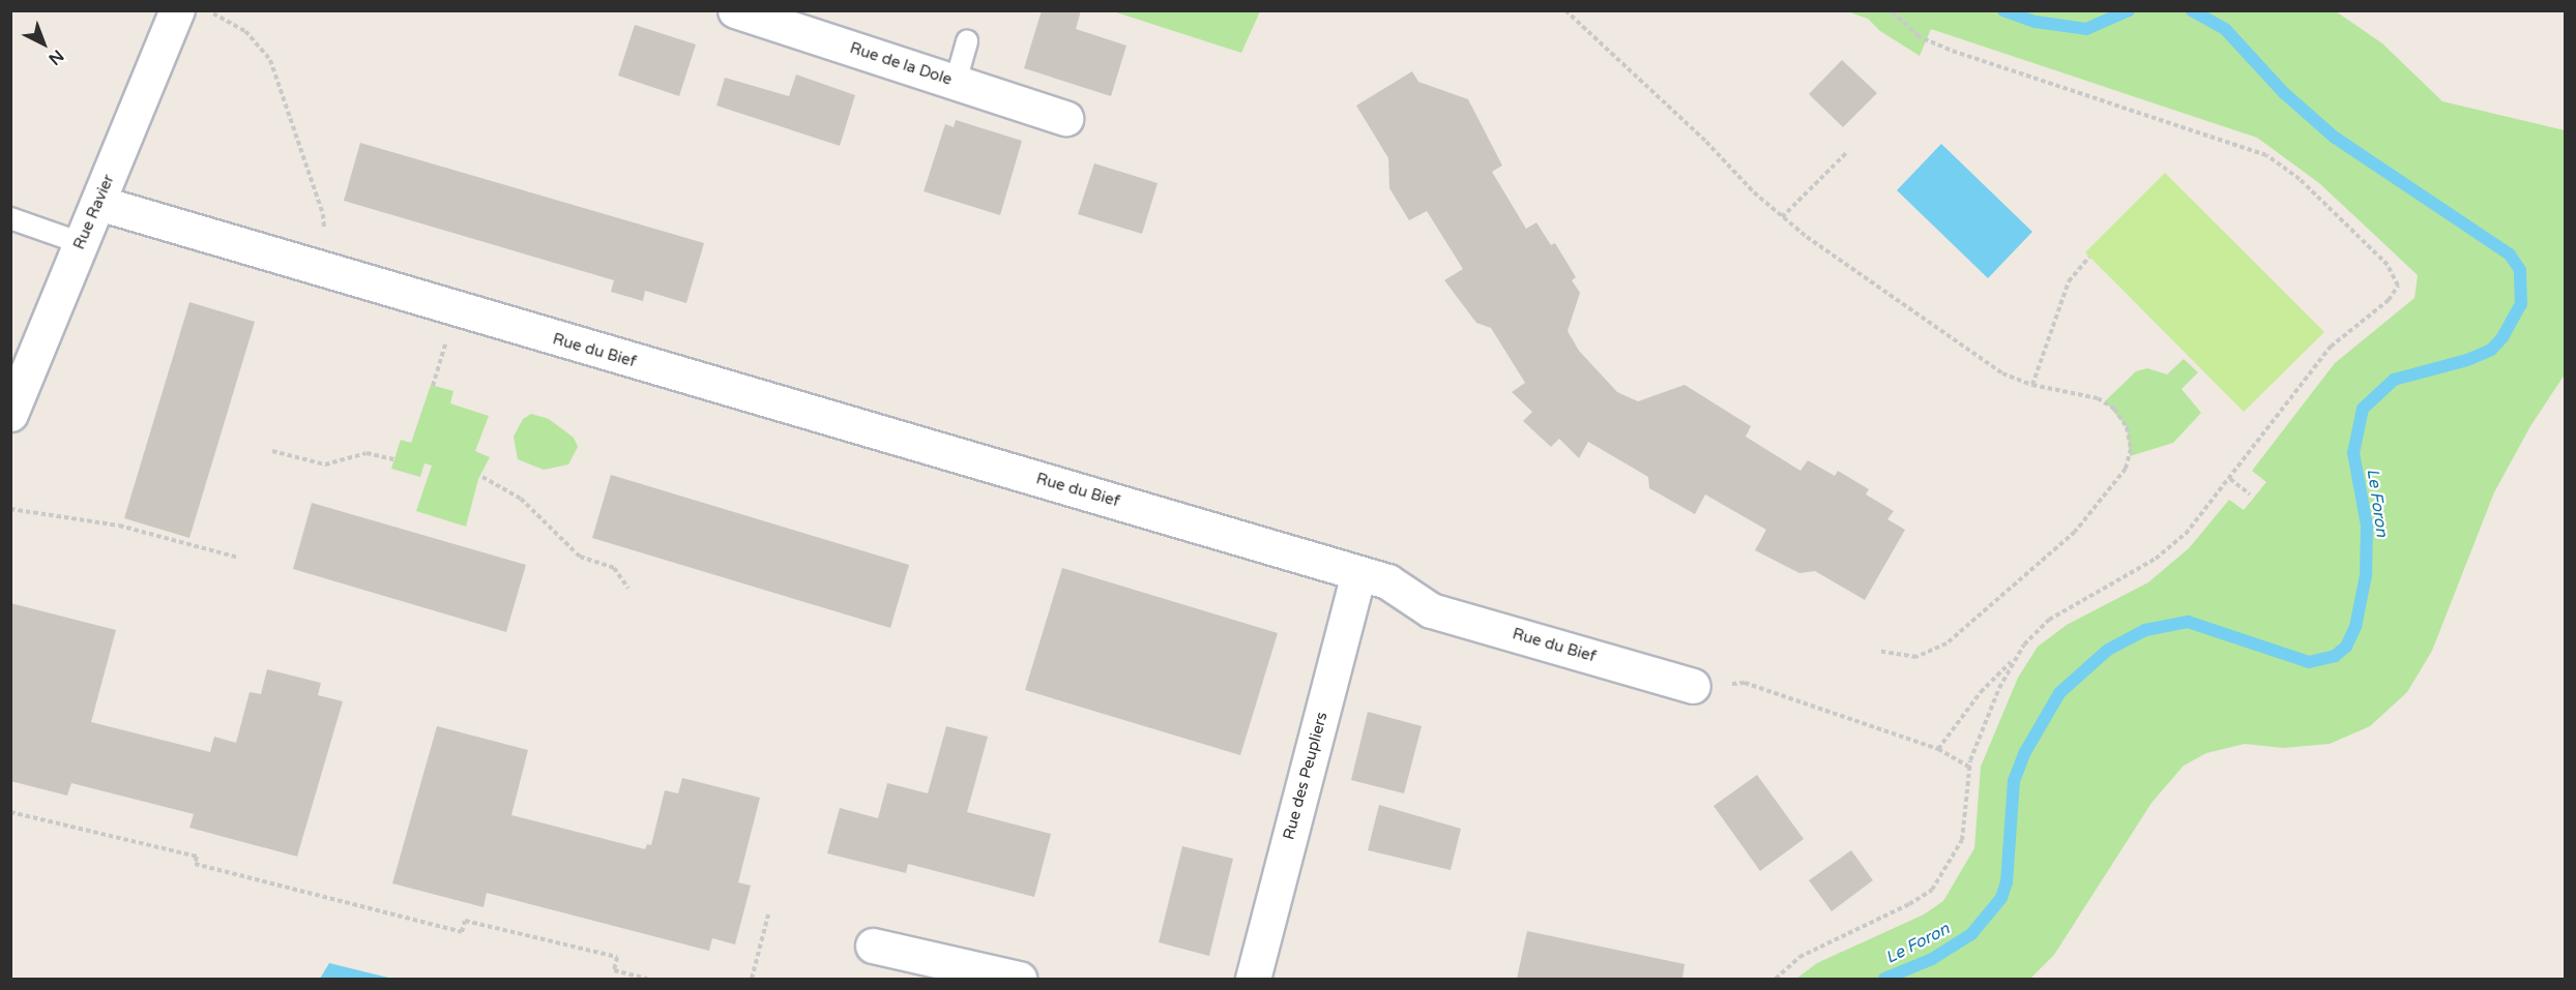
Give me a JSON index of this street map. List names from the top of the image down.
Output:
{
  "streets": {
    "street": [
      "Rue de la Dole",
      "Rue Ravier",
      "Rue du Bief",
      "Rue des Peupliers"
    ]
  },
  "crossings": [
    ["Rue Ravier", "Rue du Bief"],
    ["Rue du Bief", "Rue des Peupliers"]
  ],
  "water": ["Le Foron"],
  "north": "bottom right"
}
